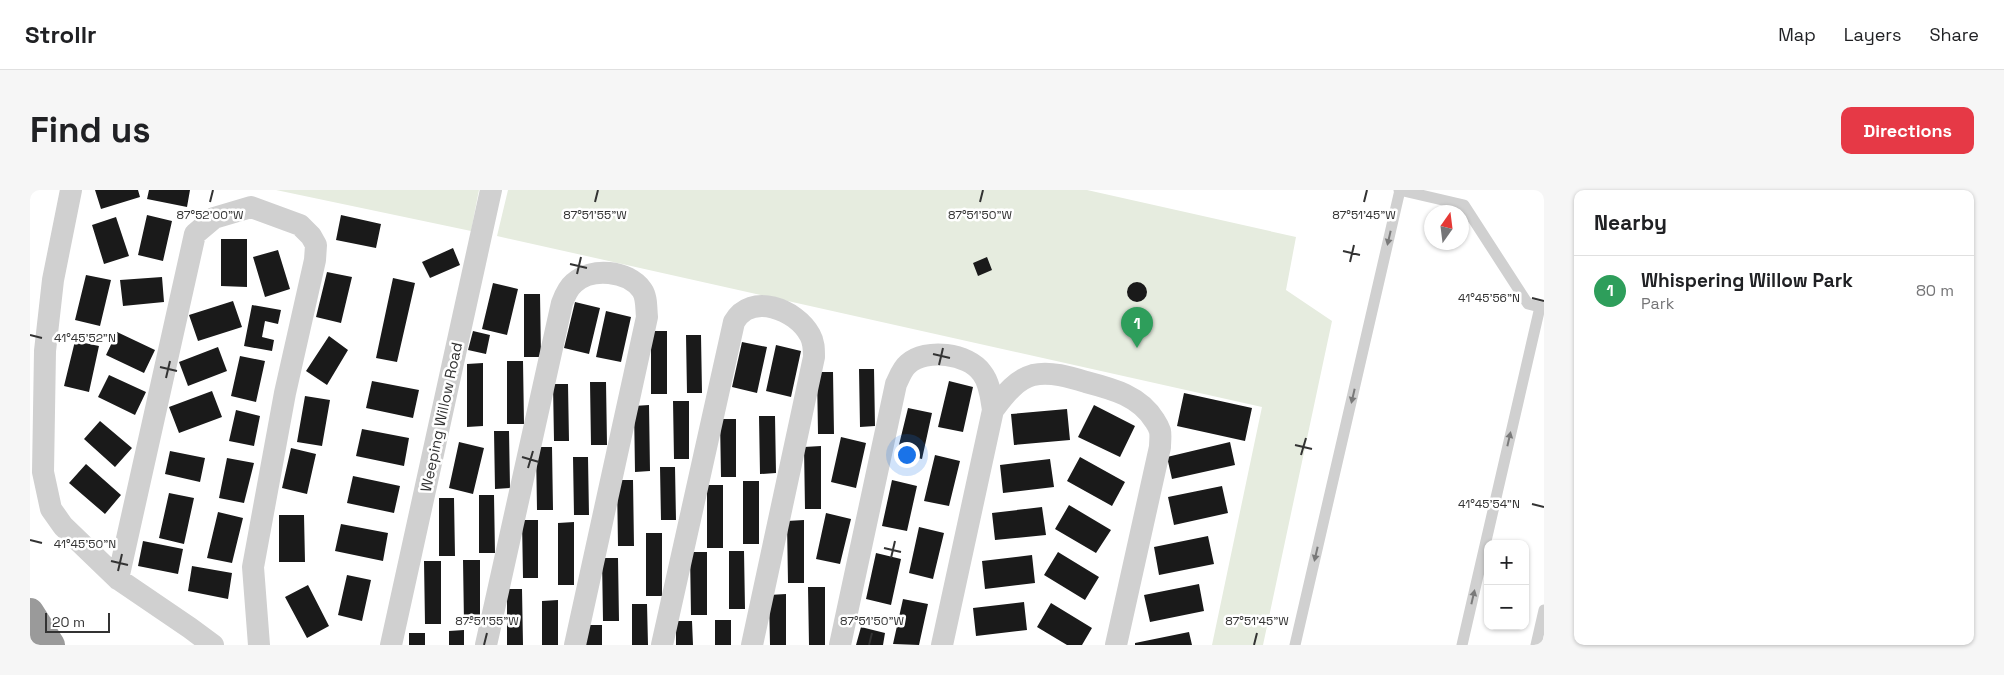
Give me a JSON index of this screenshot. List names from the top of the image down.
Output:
{
  "streets": {
    "street": ["Weeping Willow Road"]
  },
  "scale_bar": "20 m",
  "north": "top",
  "page": {
    "header": "Strollr",
    "nav": ["Map", "Layers", "Share"],
    "buttons": "Directions",
    "title": "Find us",
    "heading": "Nearby",
    "list": [
      {
        "mark": "1",
        "name": "Whispering Willow Park",
        "note": "Park",
        "value": "80 m"
      }
    ],
    "pins": "1",
    "map_buttons": ["+", "−"],
    "scale": "20 m"
  },
  "coordinates": [
    "87°51'45\"W",
    "87°52'00\"W",
    "87°51'55\"W",
    "87°51'50\"W",
    "41°45'56\"N",
    "41°45'52\"N",
    "41°45'54\"N",
    "41°45'50\"N"
  ]
}
